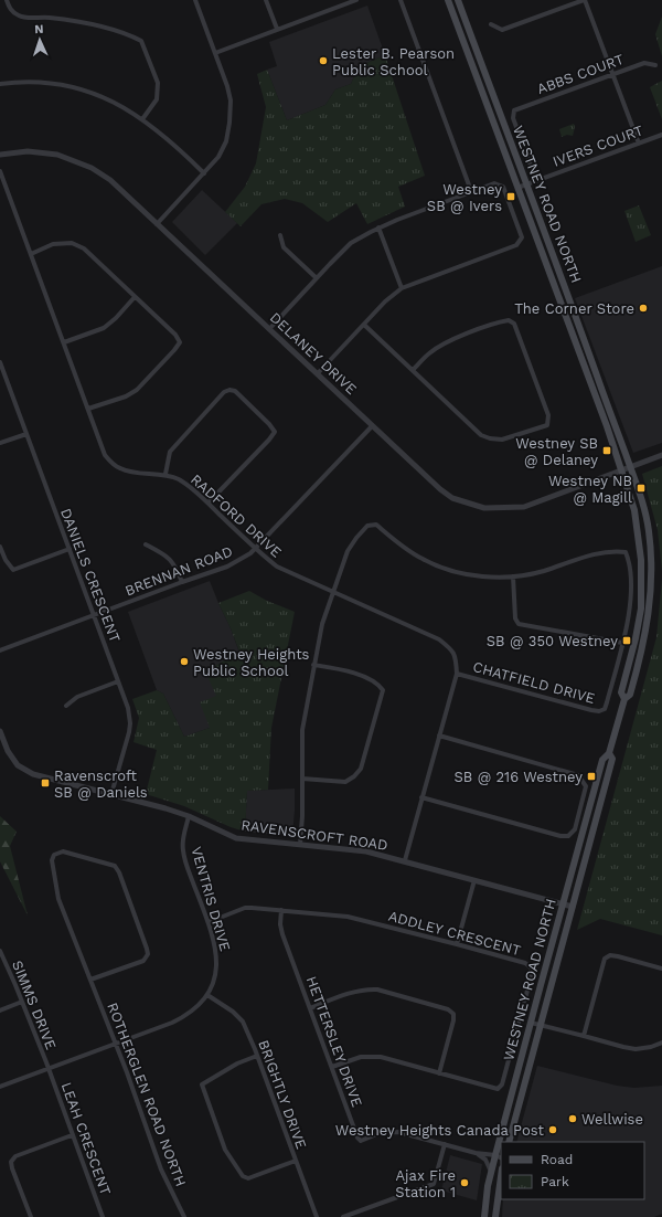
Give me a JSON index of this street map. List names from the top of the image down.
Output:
{
  "streets": {
    "main road": ["WESTNEY ROAD NORTH"],
    "street": [
      "ABBS COURT",
      "IVERS COURT",
      "DELANEY DRIVE",
      "RADFORD DRIVE",
      "BRENNAN ROAD",
      "DANIELS CRESCENT",
      "CHATFIELD DRIVE",
      "RAVENSCROFT ROAD",
      "VENTRIS DRIVE",
      "ADDLEY CRESCENT",
      "SIMMS DRIVE",
      "HETTERSLEY DRIVE",
      "ROTHERGLEN ROAD NORTH",
      "BRIGHTLY DRIVE",
      "LEAH CRESCENT"
    ]
  },
  "crossings": [
    ["ABBS COURT", "IVERS COURT"],
    ["IVERS COURT", "WESTNEY ROAD NORTH"],
    ["WESTNEY ROAD NORTH", "DELANEY DRIVE"],
    ["WESTNEY ROAD NORTH", "RAVENSCROFT ROAD"],
    ["WESTNEY ROAD NORTH", "HETTERSLEY DRIVE"],
    ["DELANEY DRIVE", "BRENNAN ROAD"],
    ["RADFORD DRIVE", "BRENNAN ROAD"],
    ["RADFORD DRIVE", "CHATFIELD DRIVE"],
    ["RADFORD DRIVE", "RAVENSCROFT ROAD"],
    ["BRENNAN ROAD", "DANIELS CRESCENT"],
    ["DANIELS CRESCENT", "RAVENSCROFT ROAD"],
    ["CHATFIELD DRIVE", "RAVENSCROFT ROAD"],
    ["RAVENSCROFT ROAD", "VENTRIS DRIVE"],
    ["VENTRIS DRIVE", "ADDLEY CRESCENT"],
    ["VENTRIS DRIVE", "SIMMS DRIVE"],
    ["VENTRIS DRIVE", "ROTHERGLEN ROAD NORTH"],
    ["VENTRIS DRIVE", "BRIGHTLY DRIVE"],
    ["VENTRIS DRIVE", "LEAH CRESCENT"],
    ["ADDLEY CRESCENT", "HETTERSLEY DRIVE"],
    ["SIMMS DRIVE", "LEAH CRESCENT"]
  ],
  "places": {
    "other": [
      "Lester B. Pearson Public School",
      "The Corner Store",
      "Westney Heights Public School",
      "Wellwise",
      "Westney Heights Canada Post",
      "Ajax Fire Station 1"
    ],
    "transit": [
      "Westney SB @ Ivers",
      "Westney SB @ Delaney",
      "Westney NB @ Magill",
      "SB @ 350 Westney",
      "SB @ 216 Westney",
      "Ravenscroft SB @ Daniels"
    ]
  },
  "legend": ["Road", "Park"],
  "north": "top"
}
